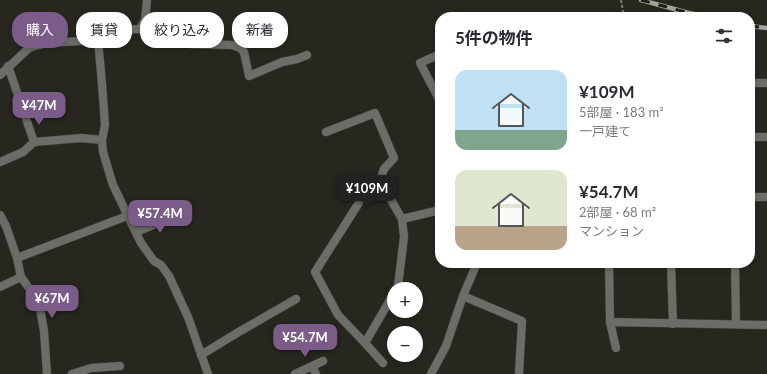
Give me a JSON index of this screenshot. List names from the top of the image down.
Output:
{
  "page": {
    "chip": [
      "購入",
      "賃貸",
      "絞り込み",
      "新着"
    ],
    "heading": "5件の物件",
    "list": [
      {
        "name": "¥109M",
        "note": "5部屋 · 183 m² · 一戸建て"
      },
      {
        "name": "¥54.7M",
        "note": "2部屋 · 68 m² · マンション"
      }
    ],
    "price": [
      "¥47M",
      "¥109M",
      "¥57.4M",
      "¥67M",
      "¥54.7M"
    ],
    "map_buttons": ["+", "−"]
  }
}
